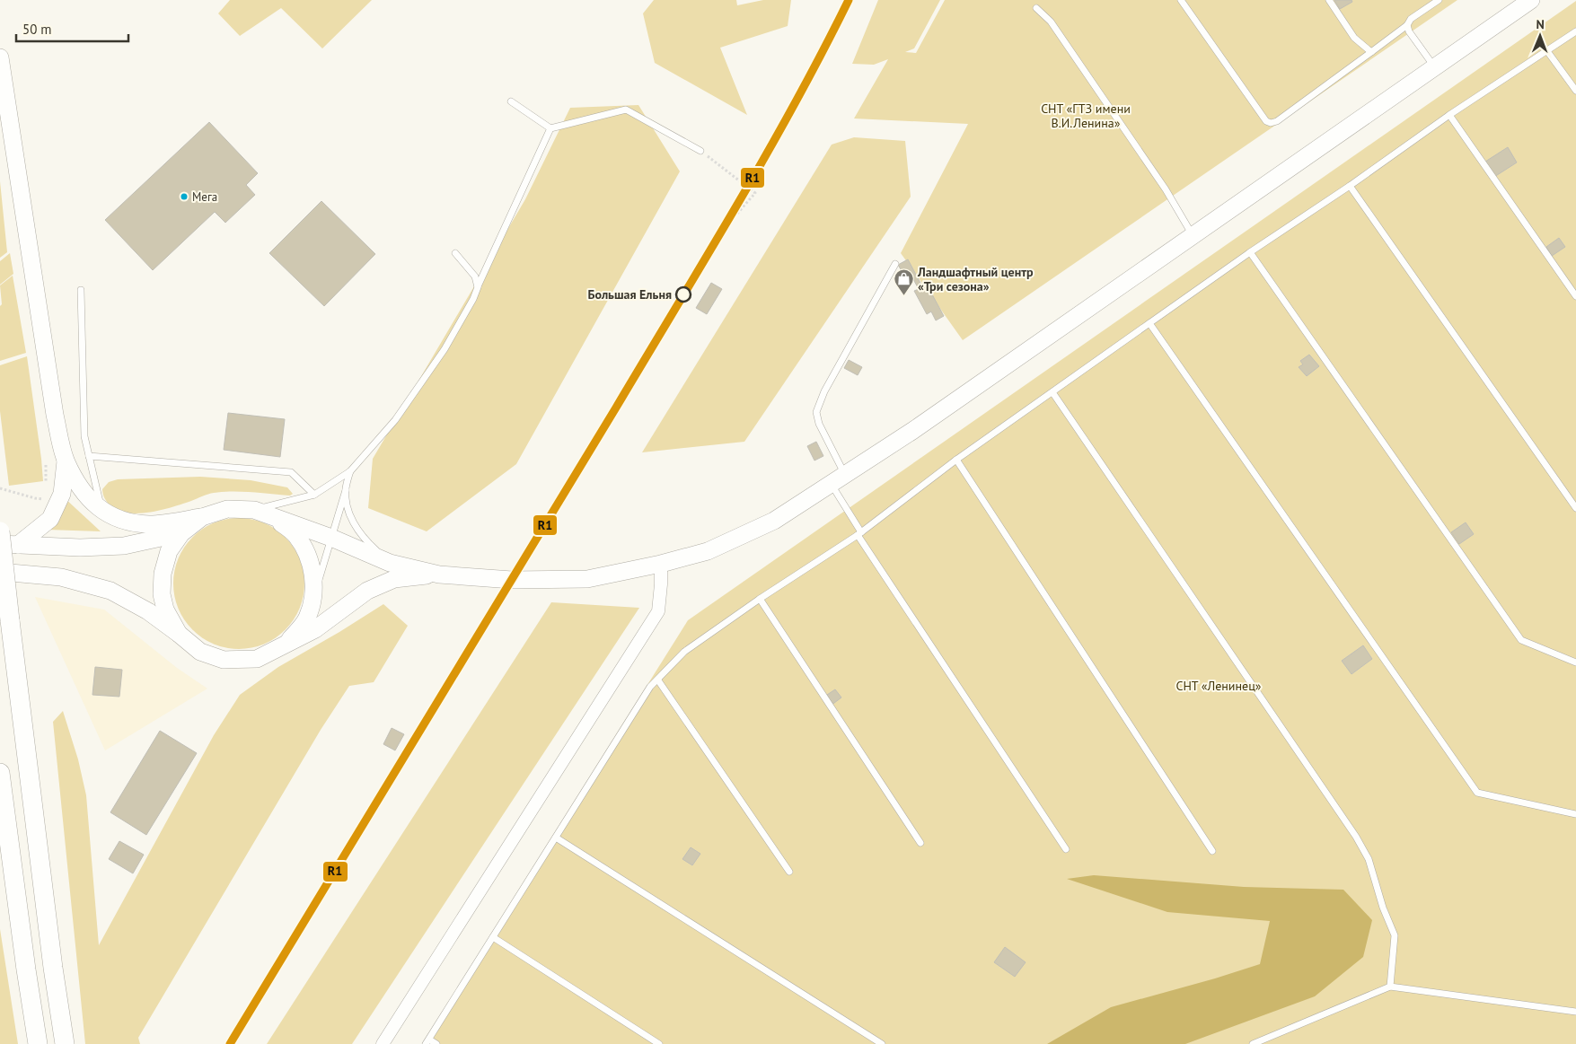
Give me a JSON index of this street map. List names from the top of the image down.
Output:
{
  "parks": ["СНТ «ГТЗ имени В.И.Ленина»", "СНТ «Ленинец»"],
  "places": {
    "other": ["Мега", "Большая Ельня"],
    "shop": ["Ландшафтный центр «Три сезона»"]
  },
  "lines": ["transit line R1"],
  "scale_bar": "50 m",
  "north": "top"
}
